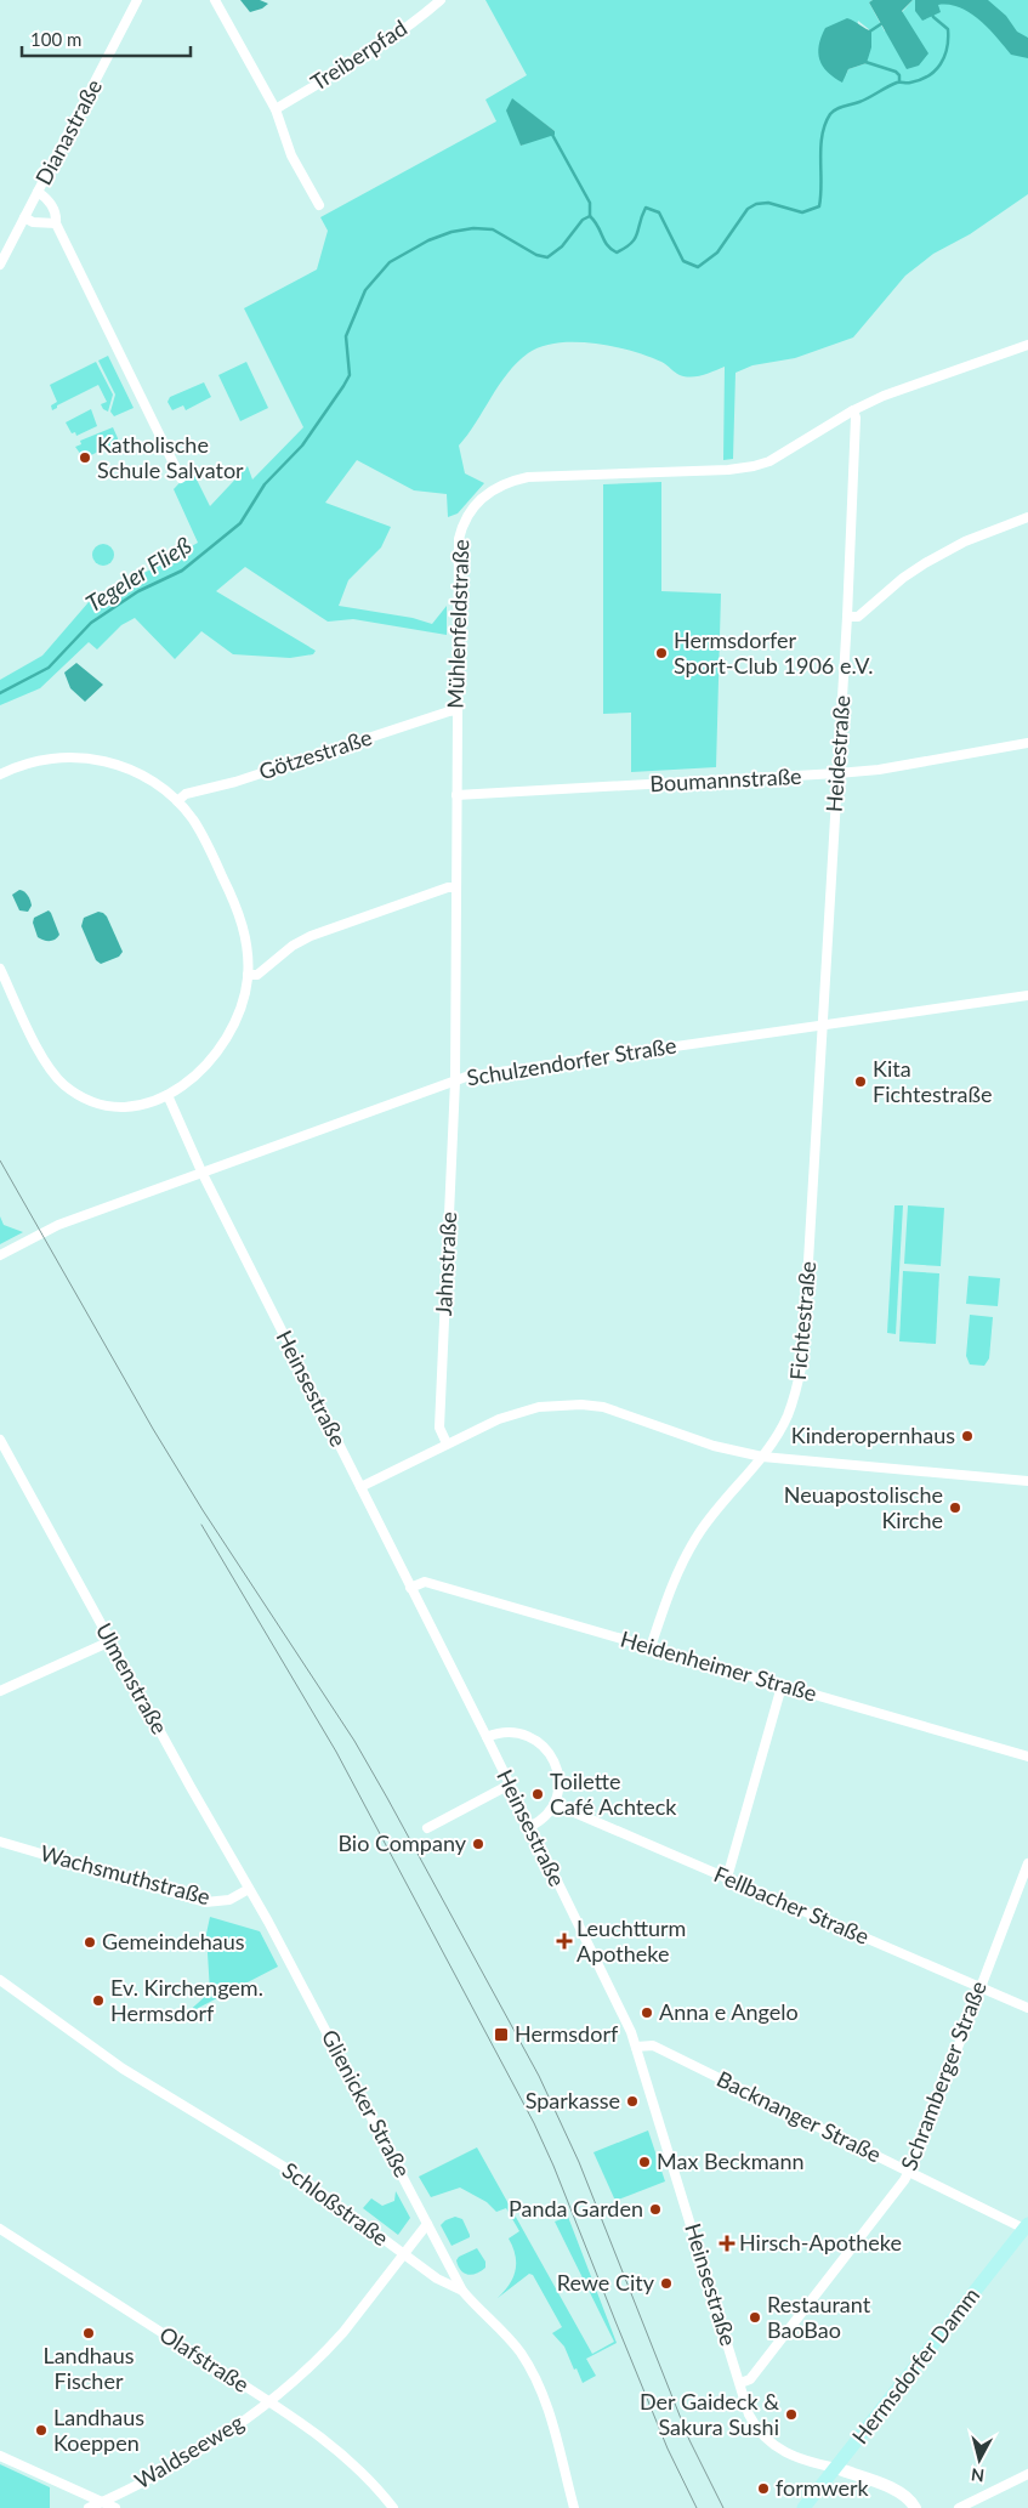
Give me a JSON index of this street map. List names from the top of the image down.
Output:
{
  "streets": {
    "main road": ["Hermsdorfer Damm"],
    "street": [
      "Treiberpfad",
      "Dianastraße",
      "Mühlenfeldstraße",
      "Heidestraße",
      "Götzestraße",
      "Boumannstraße",
      "Schulzendorfer Straße",
      "Jahnstraße",
      "Fichtestraße",
      "Heinsestraße",
      "Heidenheimer Straße",
      "Ulmenstraße",
      "Wachsmuthstraße",
      "Fellbacher Straße",
      "Schramberger Straße",
      "Glienicker Straße",
      "Backnanger Straße",
      "Schloßstraße",
      "Olafstraße",
      "Waldseeweg"
    ]
  },
  "crossings": [
    ["Mühlenfeldstraße", "Heidestraße"],
    ["Mühlenfeldstraße", "Götzestraße"],
    ["Mühlenfeldstraße", "Boumannstraße"],
    ["Mühlenfeldstraße", "Schulzendorfer Straße"],
    ["Mühlenfeldstraße", "Jahnstraße"],
    ["Heidestraße", "Boumannstraße"],
    ["Heidestraße", "Schulzendorfer Straße"],
    ["Heidestraße", "Fichtestraße"],
    ["Schulzendorfer Straße", "Jahnstraße"],
    ["Schulzendorfer Straße", "Fichtestraße"],
    ["Schulzendorfer Straße", "Heinsestraße"],
    ["Fichtestraße", "Heidenheimer Straße"],
    ["Heinsestraße", "Heidenheimer Straße"],
    ["Heinsestraße", "Schramberger Straße"],
    ["Heinsestraße", "Backnanger Straße"],
    ["Heinsestraße", "Hermsdorfer Damm"],
    ["Ulmenstraße", "Wachsmuthstraße"],
    ["Ulmenstraße", "Glienicker Straße"],
    ["Fellbacher Straße", "Schramberger Straße"],
    ["Schramberger Straße", "Backnanger Straße"],
    ["Glienicker Straße", "Schloßstraße"],
    ["Glienicker Straße", "Waldseeweg"],
    ["Backnanger Straße", "Hermsdorfer Damm"],
    ["Schloßstraße", "Waldseeweg"],
    ["Olafstraße", "Waldseeweg"]
  ],
  "water": ["Tegeler Fließ"],
  "places": {
    "other": [
      "Katholische Schule Salvator",
      "Hermsdorfer Sport-Club 1906 e.V.",
      "Kita Fichtestraße",
      "Kinderopernhaus",
      "Neuapostolische Kirche",
      "Toilette Café Achteck",
      "Bio Company",
      "Gemeindehaus",
      "Ev. Kirchengem. Hermsdorf",
      "Anna e Angelo",
      "Sparkasse",
      "Max Beckmann",
      "Panda Garden",
      "Rewe City",
      "Restaurant BaoBao",
      "Landhaus Fischer",
      "Der Gaideck & Sakura Sushi",
      "Landhaus Koeppen",
      "formwerk"
    ],
    "health": ["Leuchtturm Apotheke", "Hirsch-Apotheke"],
    "transit": ["Hermsdorf"]
  },
  "scale_bar": "100 m",
  "north": "bottom"
}
